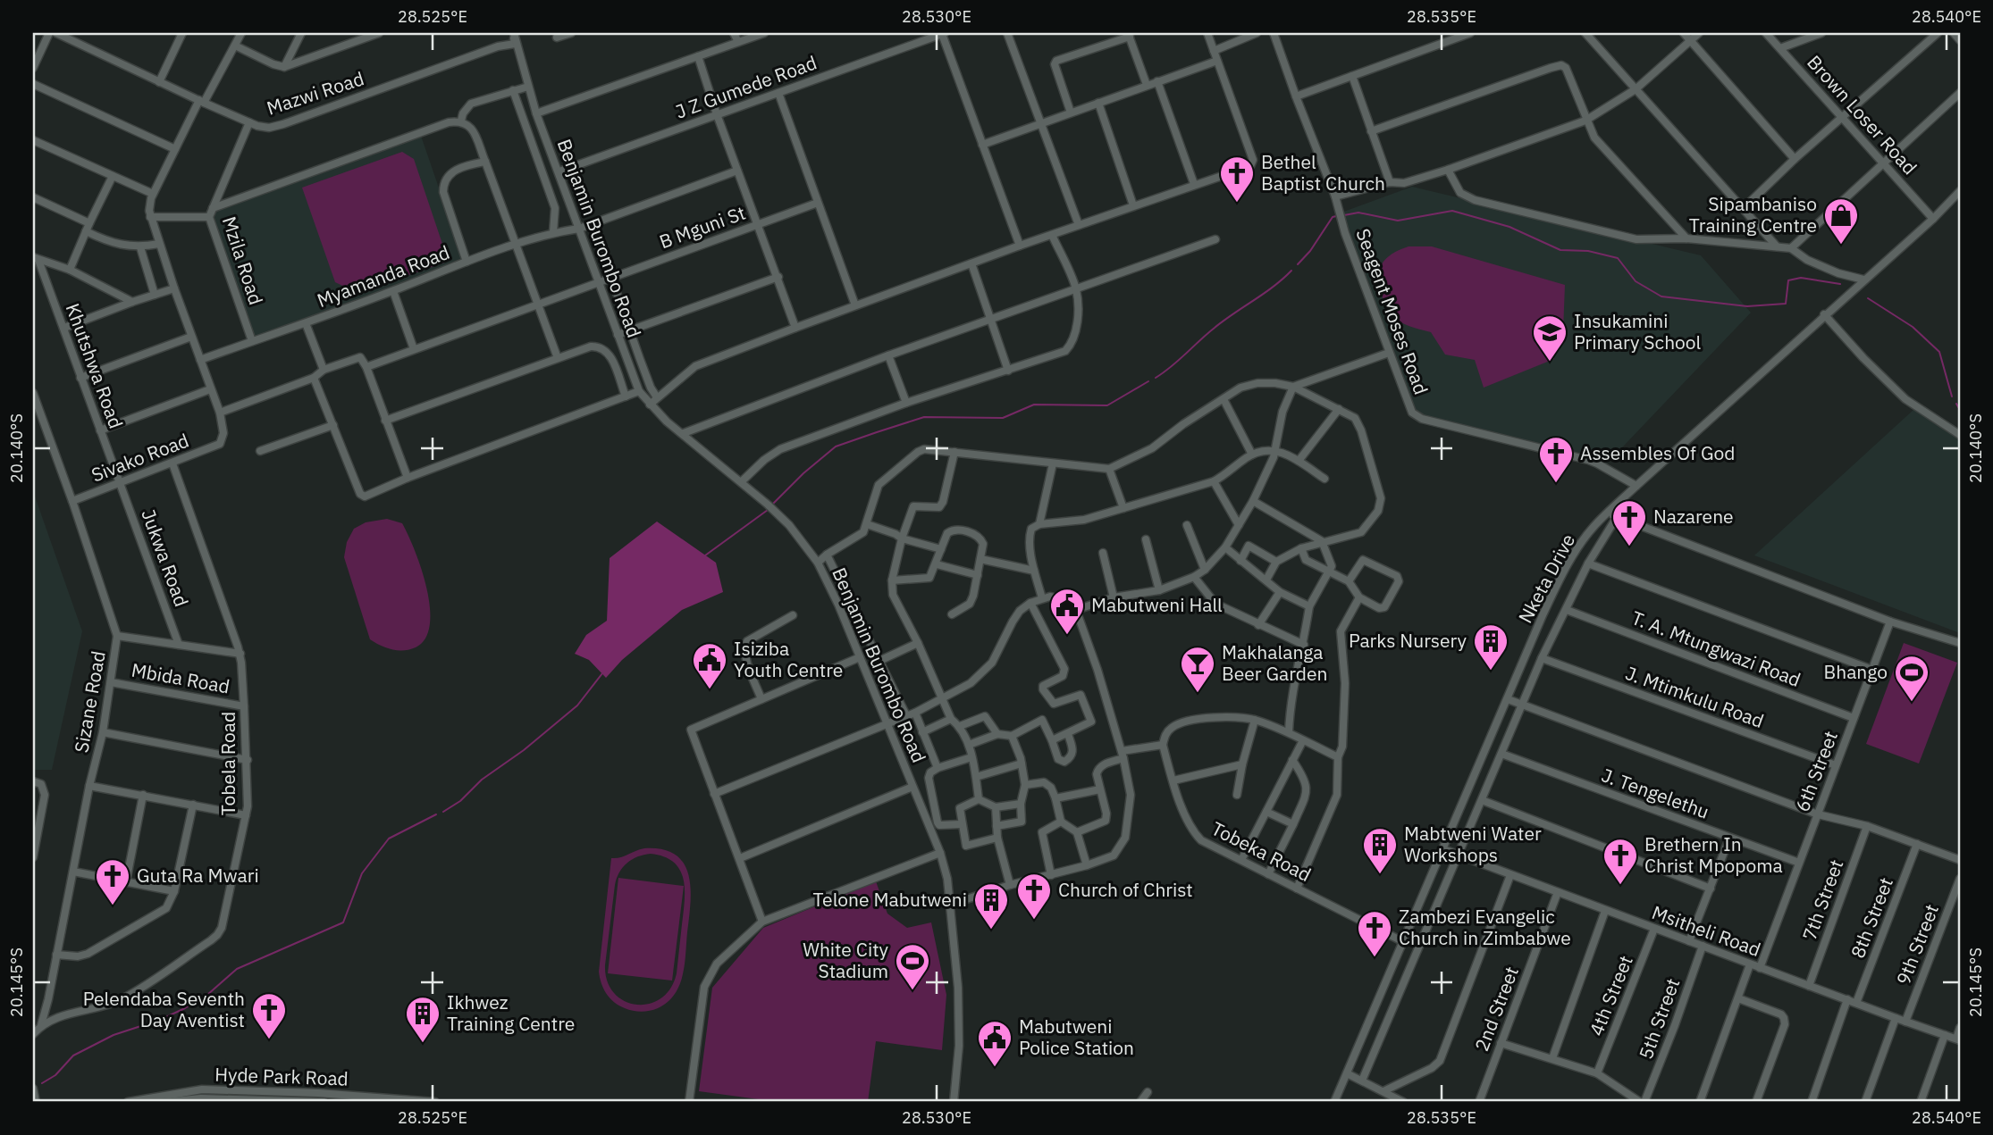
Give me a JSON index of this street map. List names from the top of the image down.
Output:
{
  "streets": {
    "street": [
      "J Z Gumede Road",
      "Mazwi Road",
      "Brown Loser Road",
      "B Mguni St",
      "Benjamin Burombo Road",
      "Mzila Road",
      "Myamanda Road",
      "Seagent Moses Road",
      "Khutshwa Road",
      "Sivako Road",
      "Jukwa Road",
      "Nketa Drive",
      "T. A. Mtungwazi Road",
      "Mbida Road",
      "J. Mtimkulu Road",
      "Sizane Road",
      "Tobela Road",
      "6th Street",
      "J. Tengelethu",
      "Tobeka Road",
      "7th Street",
      "8th Street",
      "Msitheli Road",
      "9th Street",
      "4th Street",
      "2nd Street",
      "5th Street",
      "Hyde Park Road"
    ]
  },
  "crossings": [
    ["J Z Gumede Road", "Benjamin Burombo Road"],
    ["Mazwi Road", "Benjamin Burombo Road"],
    ["Mazwi Road", "Mzila Road"],
    ["Brown Loser Road", "Nketa Drive"],
    ["B Mguni St", "Benjamin Burombo Road"],
    ["Benjamin Burombo Road", "Myamanda Road"],
    ["Mzila Road", "Myamanda Road"],
    ["Seagent Moses Road", "Nketa Drive"],
    ["Khutshwa Road", "Sivako Road"],
    ["Khutshwa Road", "Jukwa Road"],
    ["Sivako Road", "Jukwa Road"],
    ["Sivako Road", "Sizane Road"],
    ["Sivako Road", "Tobela Road"],
    ["Nketa Drive", "Tobeka Road"],
    ["Nketa Drive", "Msitheli Road"],
    ["T. A. Mtungwazi Road", "6th Street"],
    ["Mbida Road", "Sizane Road"],
    ["Mbida Road", "Tobela Road"],
    ["J. Mtimkulu Road", "6th Street"],
    ["Sizane Road", "Tobela Road"],
    ["6th Street", "J. Tengelethu"],
    ["6th Street", "Msitheli Road"],
    ["7th Street", "Msitheli Road"],
    ["8th Street", "Msitheli Road"],
    ["Msitheli Road", "9th Street"],
    ["Msitheli Road", "4th Street"],
    ["Msitheli Road", "2nd Street"],
    ["Msitheli Road", "5th Street"]
  ],
  "places": {
    "church": [
      "Bethel Baptist Church",
      "Assembles Of God",
      "Nazarene",
      "Brethern In Christ Mpopoma",
      "Guta Ra Mwari",
      "Church of Christ",
      "Zambezi Evangelic Church in Zimbabwe",
      "Pelendaba Seventh Day Aventist"
    ],
    "shop": ["Sipambaniso Training Centre"],
    "school or university": ["Insukamini Primary School"],
    "public building": ["Mabutweni Hall", "Isiziba Youth Centre", "Mabutweni Police Station"],
    "building": [
      "Parks Nursery",
      "Mabtweni Water Workshops",
      "Telone Mabutweni",
      "Ikhwez Training Centre"
    ],
    "bar": ["Makhalanga Beer Garden"],
    "sports": ["Bhango", "White City Stadium"]
  },
  "coordinates": [
    "28.525°E",
    "28.530°E",
    "28.535°E",
    "28.540°E",
    "20.140°S",
    "20.145°S"
  ]
}
